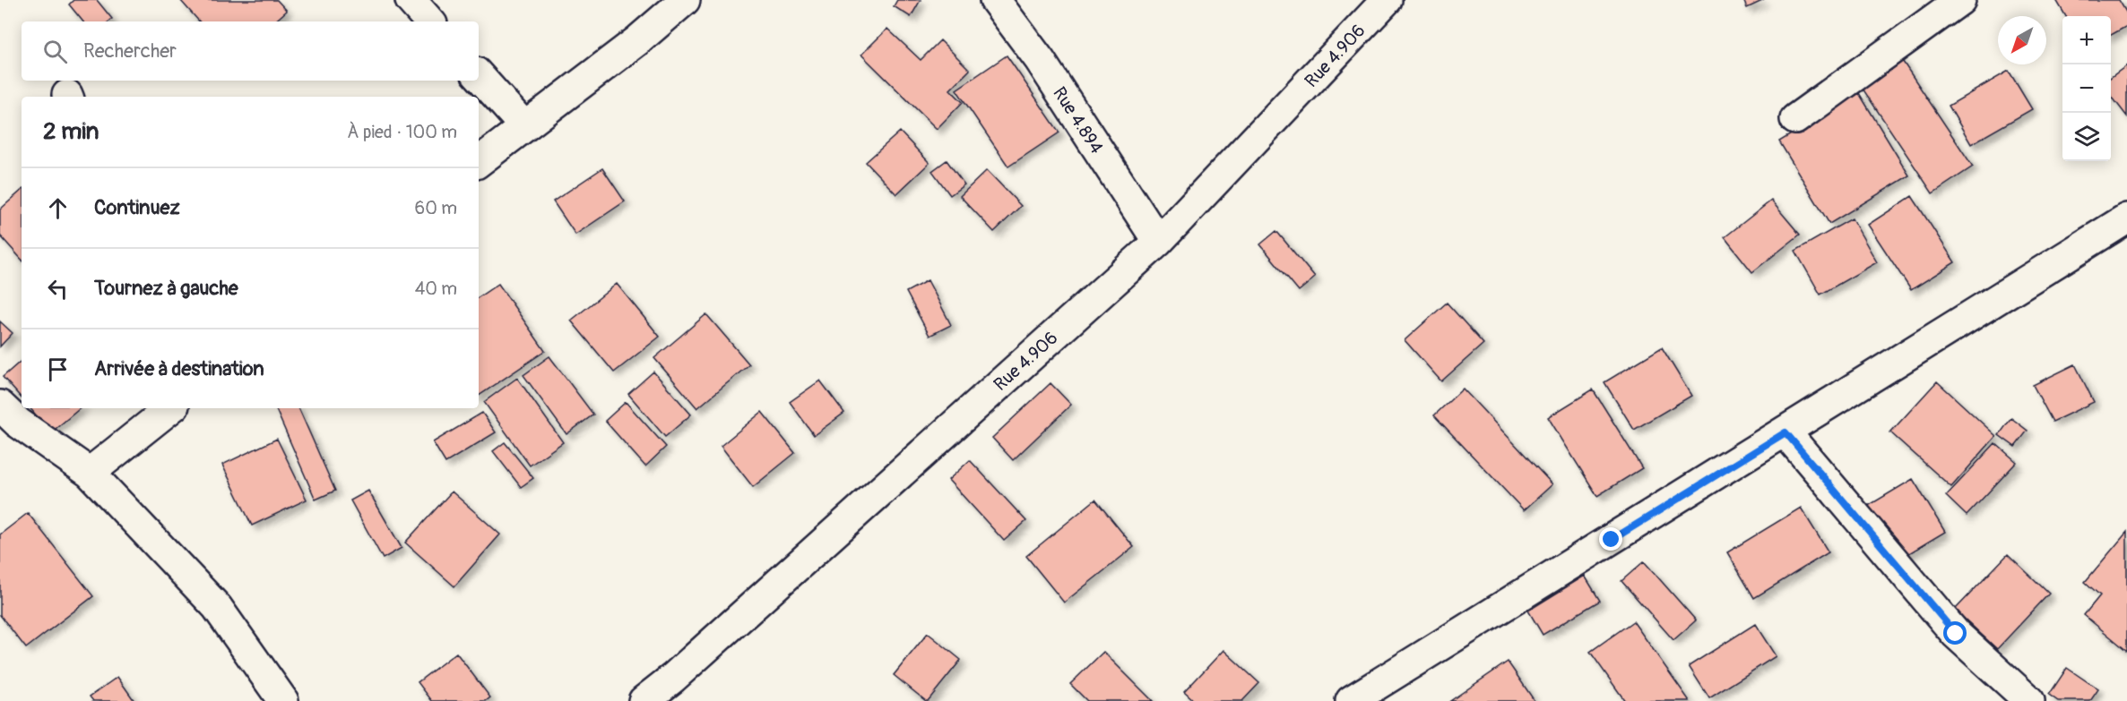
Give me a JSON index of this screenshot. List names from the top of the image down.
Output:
{
  "streets": {
    "street": ["Rue 4.906", "Rue 4.894"]
  },
  "crossings": [
    ["Rue 4.906", "Rue 4.894"]
  ],
  "north": "bottom left",
  "page": {
    "map_buttons": ["+", "−"],
    "search": "Rechercher",
    "heading": ["2 min", "À pied · 100 m"],
    "list": [
      ["Continuez", "60 m"],
      ["Tournez à gauche", "40 m"],
      "Arrivée à destination"
    ]
  }
}
